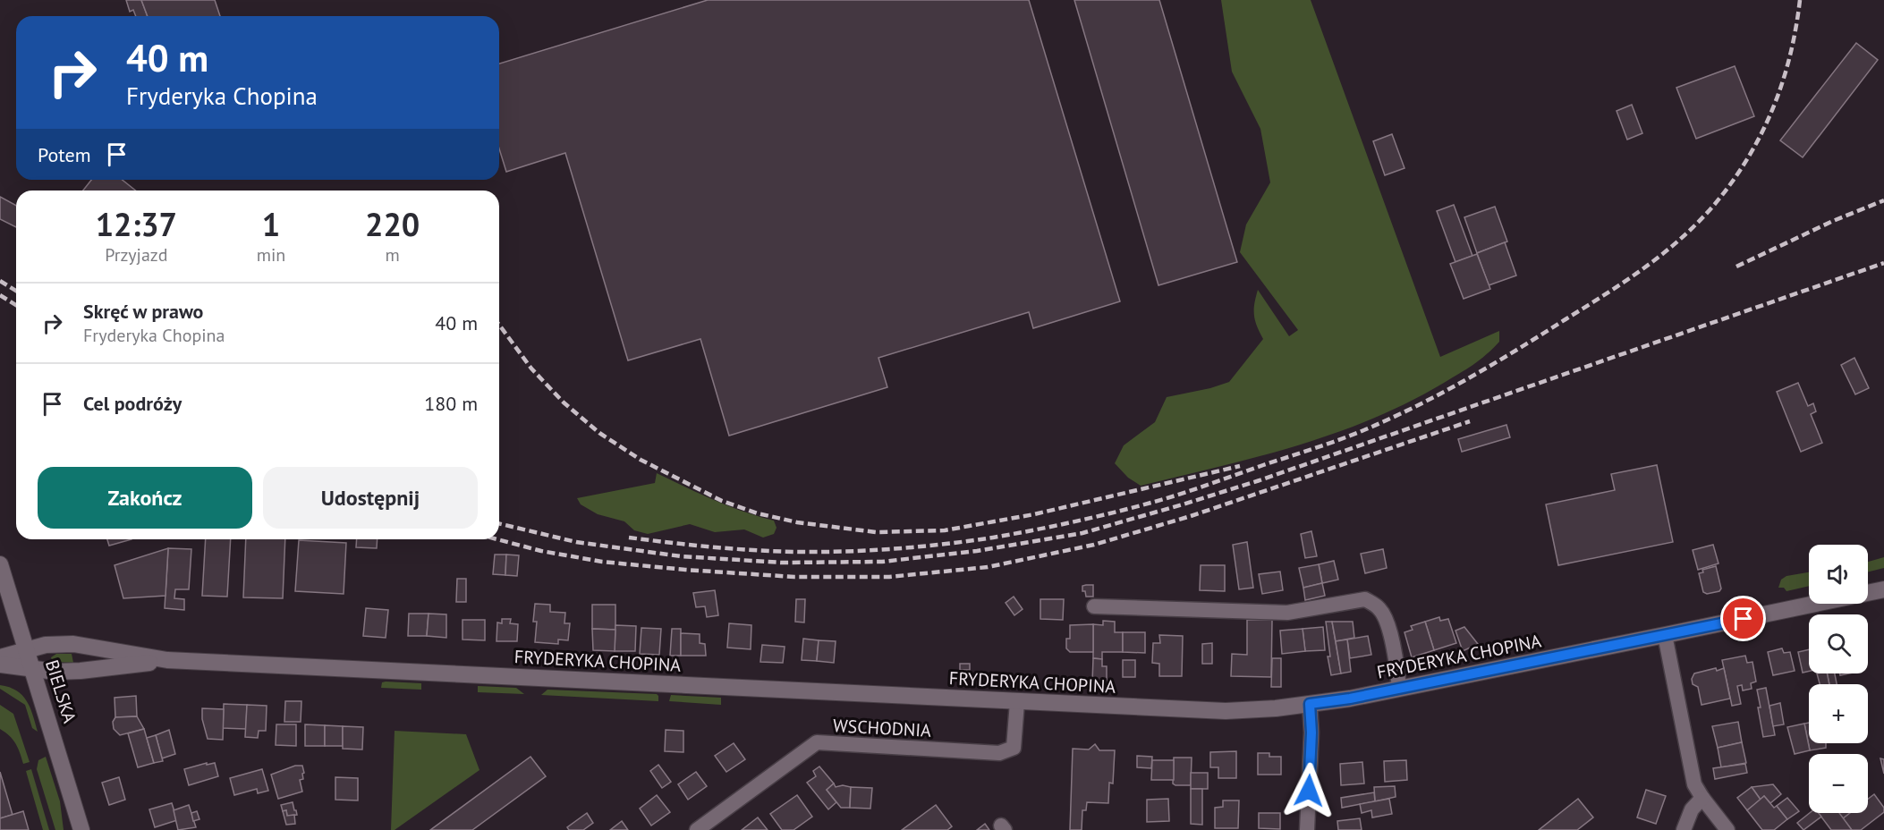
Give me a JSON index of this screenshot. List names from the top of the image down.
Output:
{
  "streets": {
    "street": ["FRYDERYKA CHOPINA", "BIELSKA", "WSCHODNIA"]
  },
  "crossings": [
    ["FRYDERYKA CHOPINA", "BIELSKA"],
    ["FRYDERYKA CHOPINA", "WSCHODNIA"]
  ],
  "page": {
    "turn": ["40 m", "Fryderyka Chopina"],
    "then": "Potem",
    "eta": [
      "12:37",
      "Przyjazd",
      "1",
      "min",
      "220",
      "m"
    ],
    "list": [
      {
        "name": "Skręć w prawo",
        "note": "Fryderyka Chopina",
        "value": "40 m"
      },
      {
        "name": "Cel podróży",
        "value": "180 m"
      }
    ],
    "buttons": ["Zakończ", "Udostępnij"],
    "map_buttons": ["+", "−"]
  }
}
